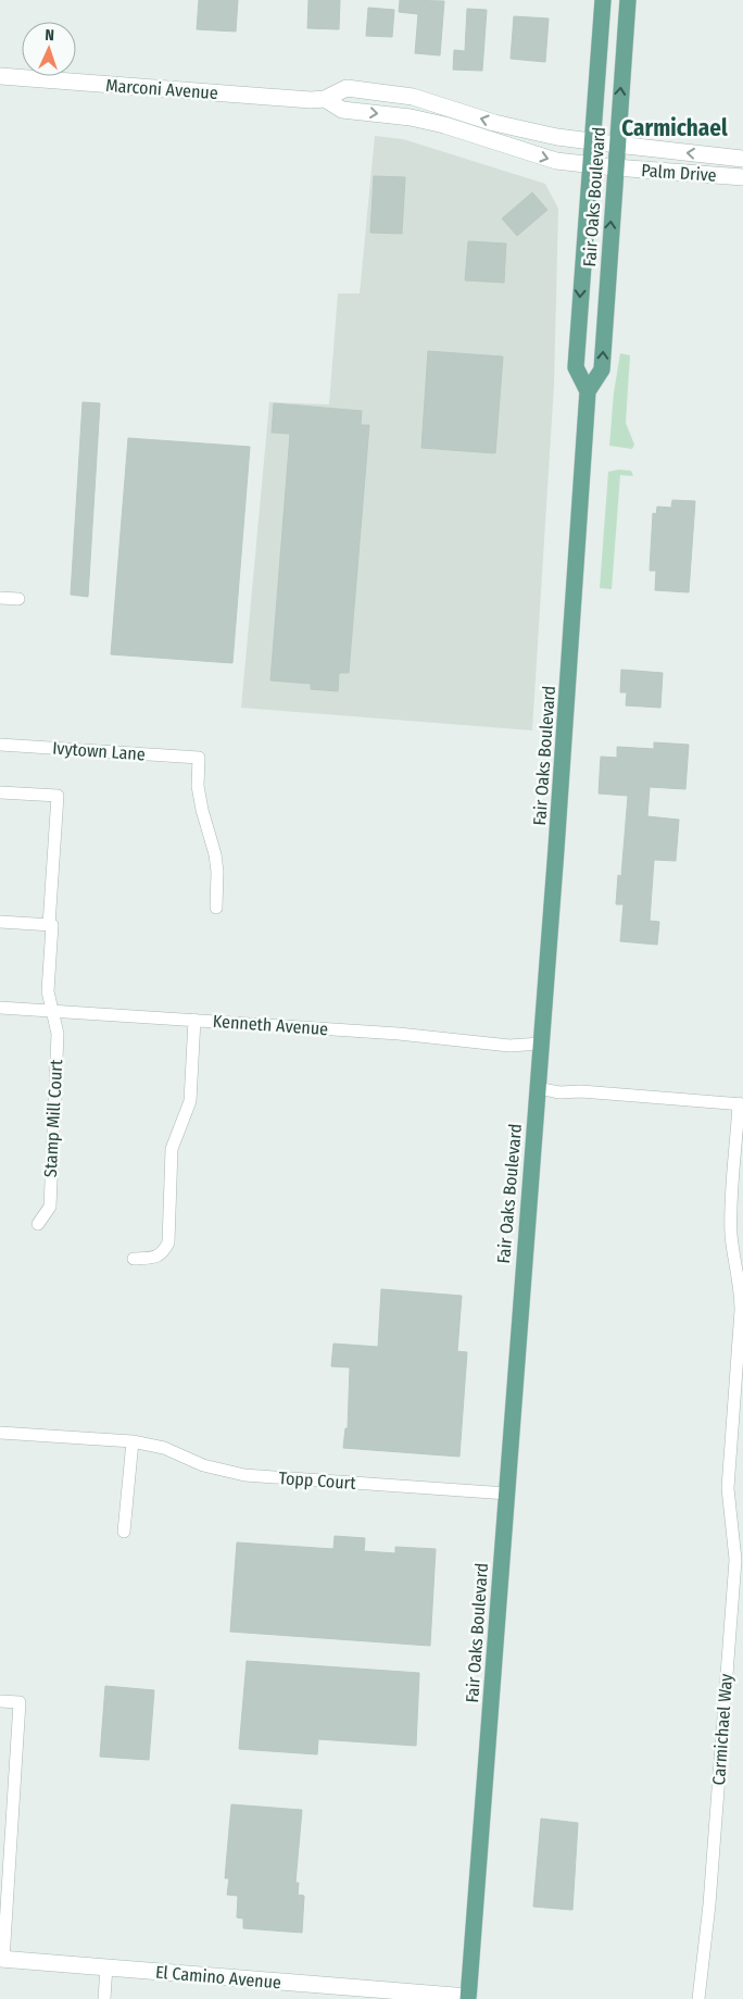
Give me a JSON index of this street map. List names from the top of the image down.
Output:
{
  "streets": {
    "main road": [
      "Marconi Avenue",
      "Palm Drive",
      "Fair Oaks Boulevard",
      "El Camino Avenue"
    ],
    "street": [
      "Ivytown Lane",
      "Kenneth Avenue",
      "Stamp Mill Court",
      "Topp Court",
      "Carmichael Way"
    ]
  },
  "crossings": [
    ["Marconi Avenue", "Palm Drive"],
    ["Marconi Avenue", "Fair Oaks Boulevard"],
    ["Palm Drive", "Fair Oaks Boulevard"],
    ["Fair Oaks Boulevard", "Kenneth Avenue"],
    ["Fair Oaks Boulevard", "Topp Court"],
    ["Fair Oaks Boulevard", "El Camino Avenue"],
    ["Kenneth Avenue", "Stamp Mill Court"]
  ],
  "districts": ["Carmichael"],
  "north": "top"
}
